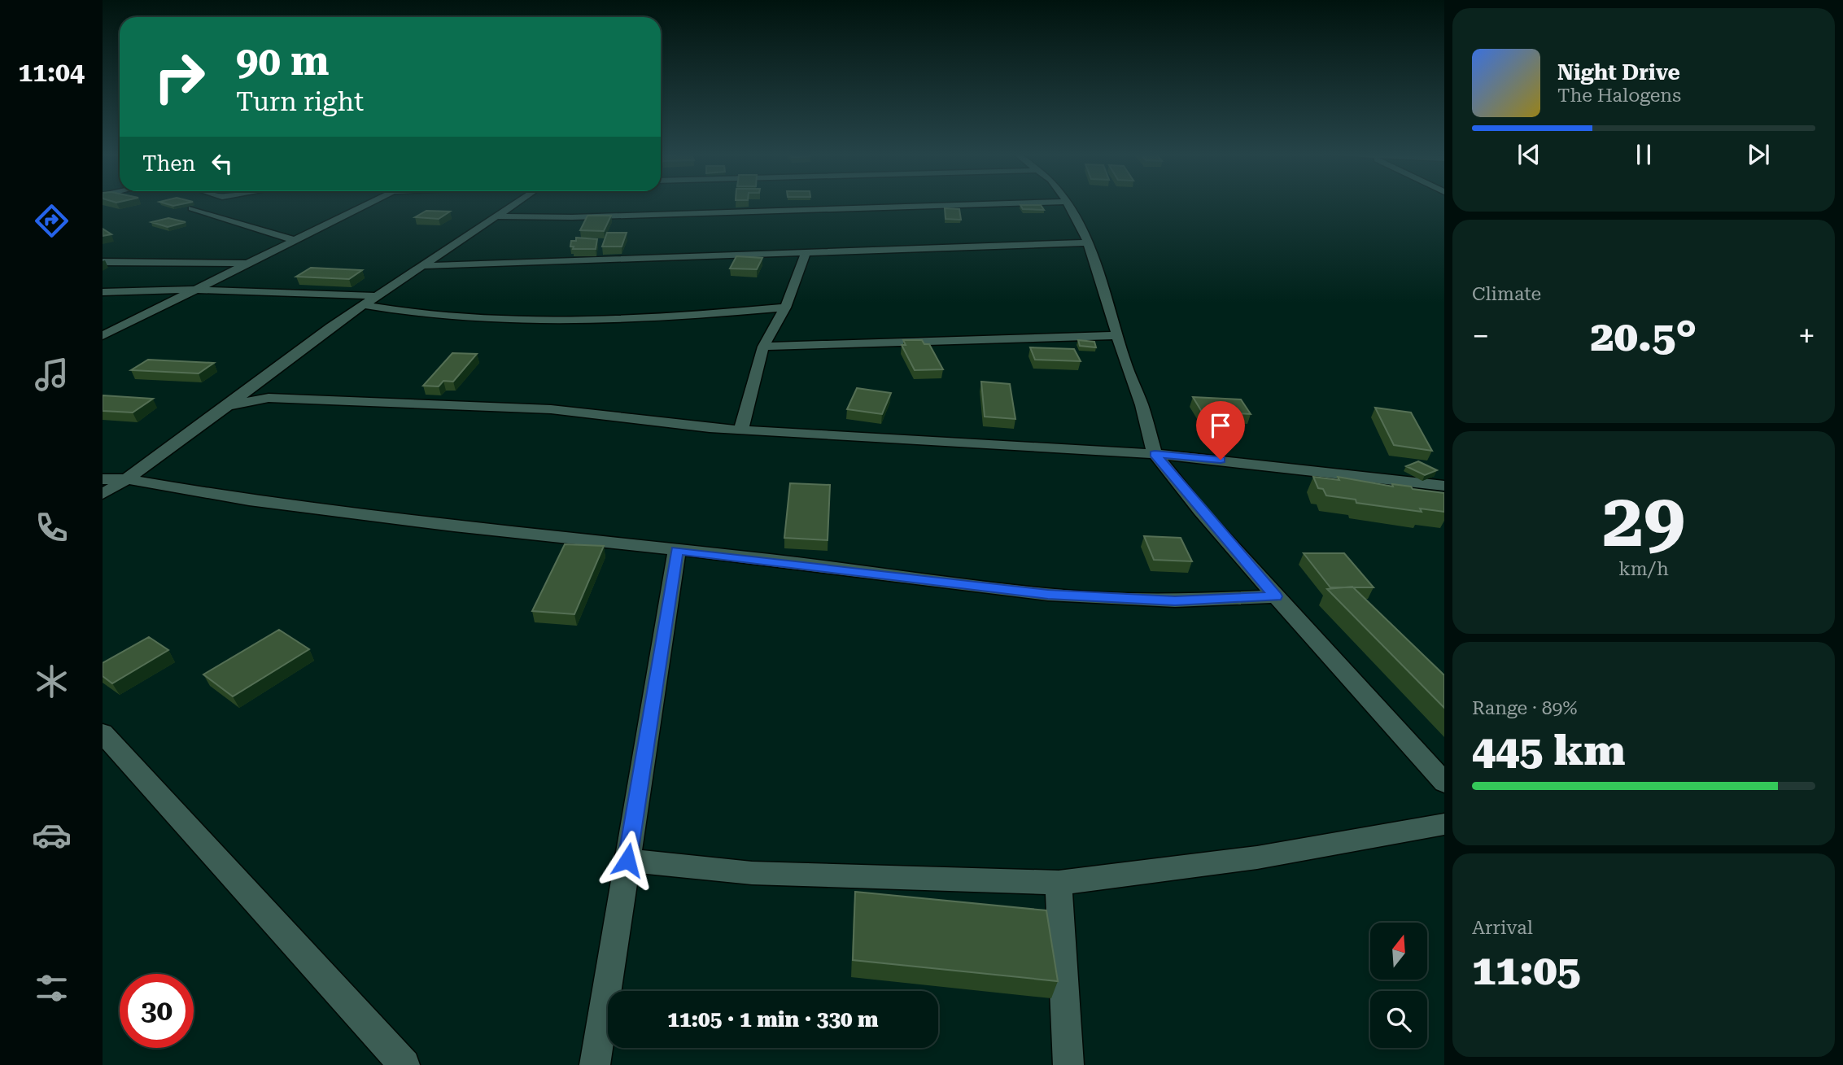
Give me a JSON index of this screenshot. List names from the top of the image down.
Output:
{
  "north": "top",
  "page": {
    "tabs": "11:04",
    "turn": ["90 m", "Turn right"],
    "song": ["Night Drive", "The Halogens"],
    "then": "Then",
    "tile": [
      "Climate",
      ["29", "km/h"],
      ["Range · 89%", "445 km"],
      ["Arrival", "11:05"]
    ],
    "heat": ["−", "20.5°", "+"],
    "limit": "30",
    "trip": "11:05 · 1 min · 330 m"
  }
}
